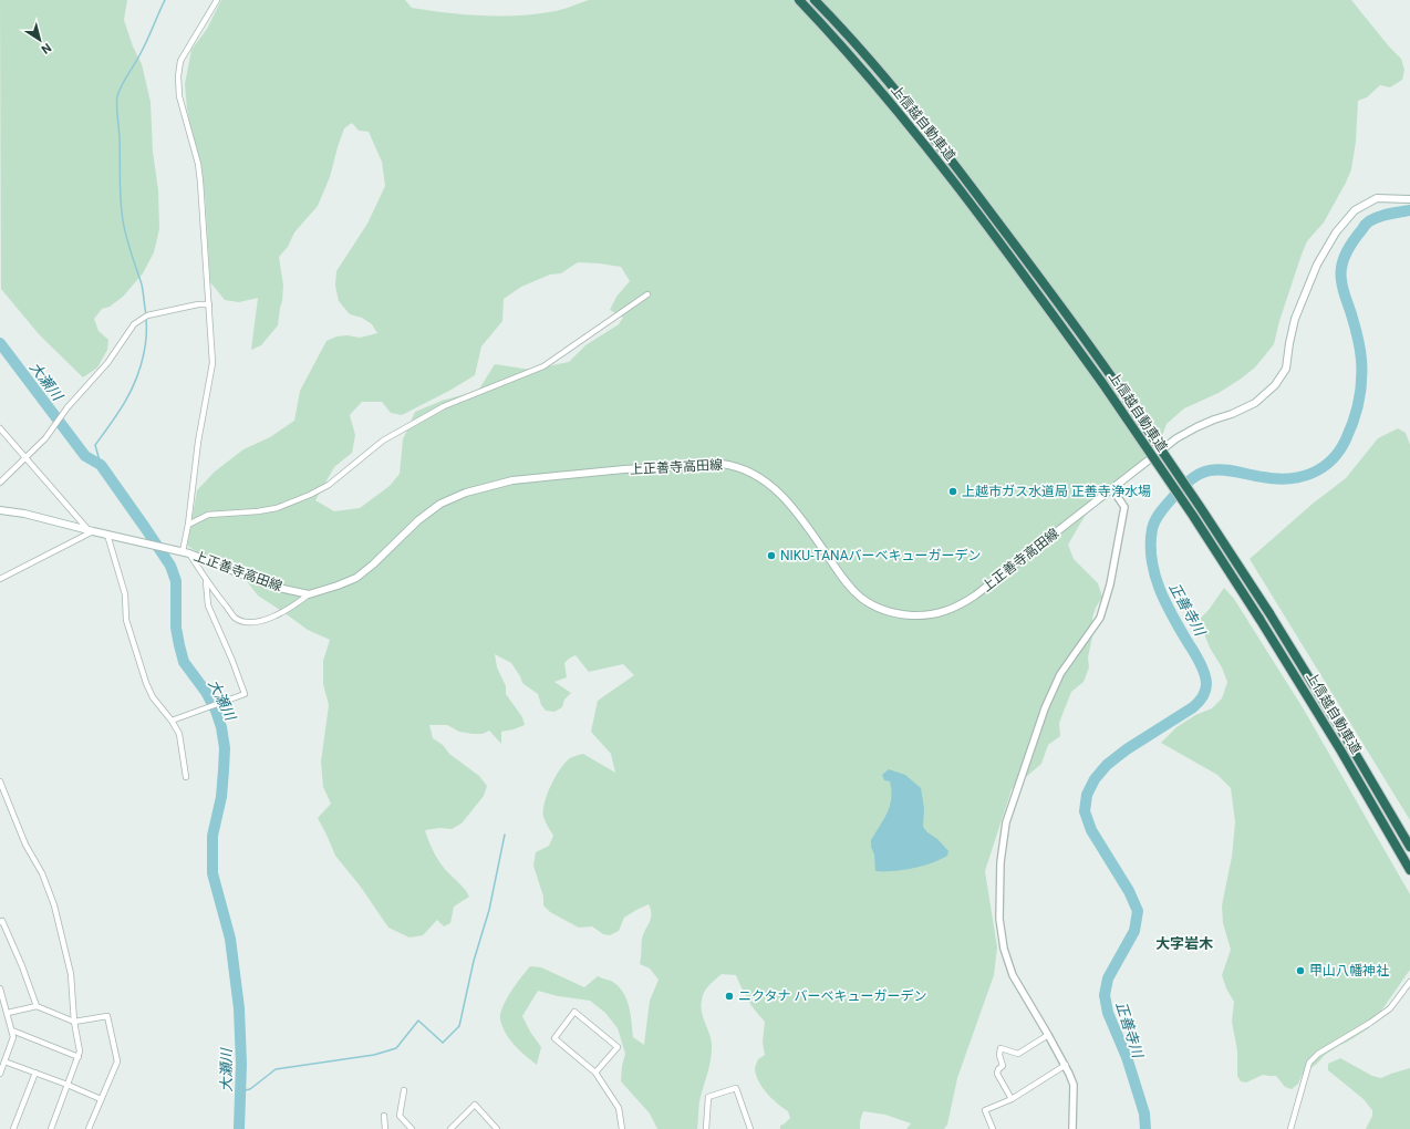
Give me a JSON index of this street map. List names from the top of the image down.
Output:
{
  "streets": {
    "highway": ["上信越自動車道"],
    "main road": ["上正善寺高田線"]
  },
  "districts": ["大字岩木"],
  "water": ["大瀬川", "正善寺川"],
  "places": [
    "上越市ガス水道局 正善寺浄水場",
    "NIKU-TANAバーベキューガーデン",
    "甲山八幡神社",
    "ニクタナ バーベキューガーデン"
  ],
  "north": "bottom right"
}
